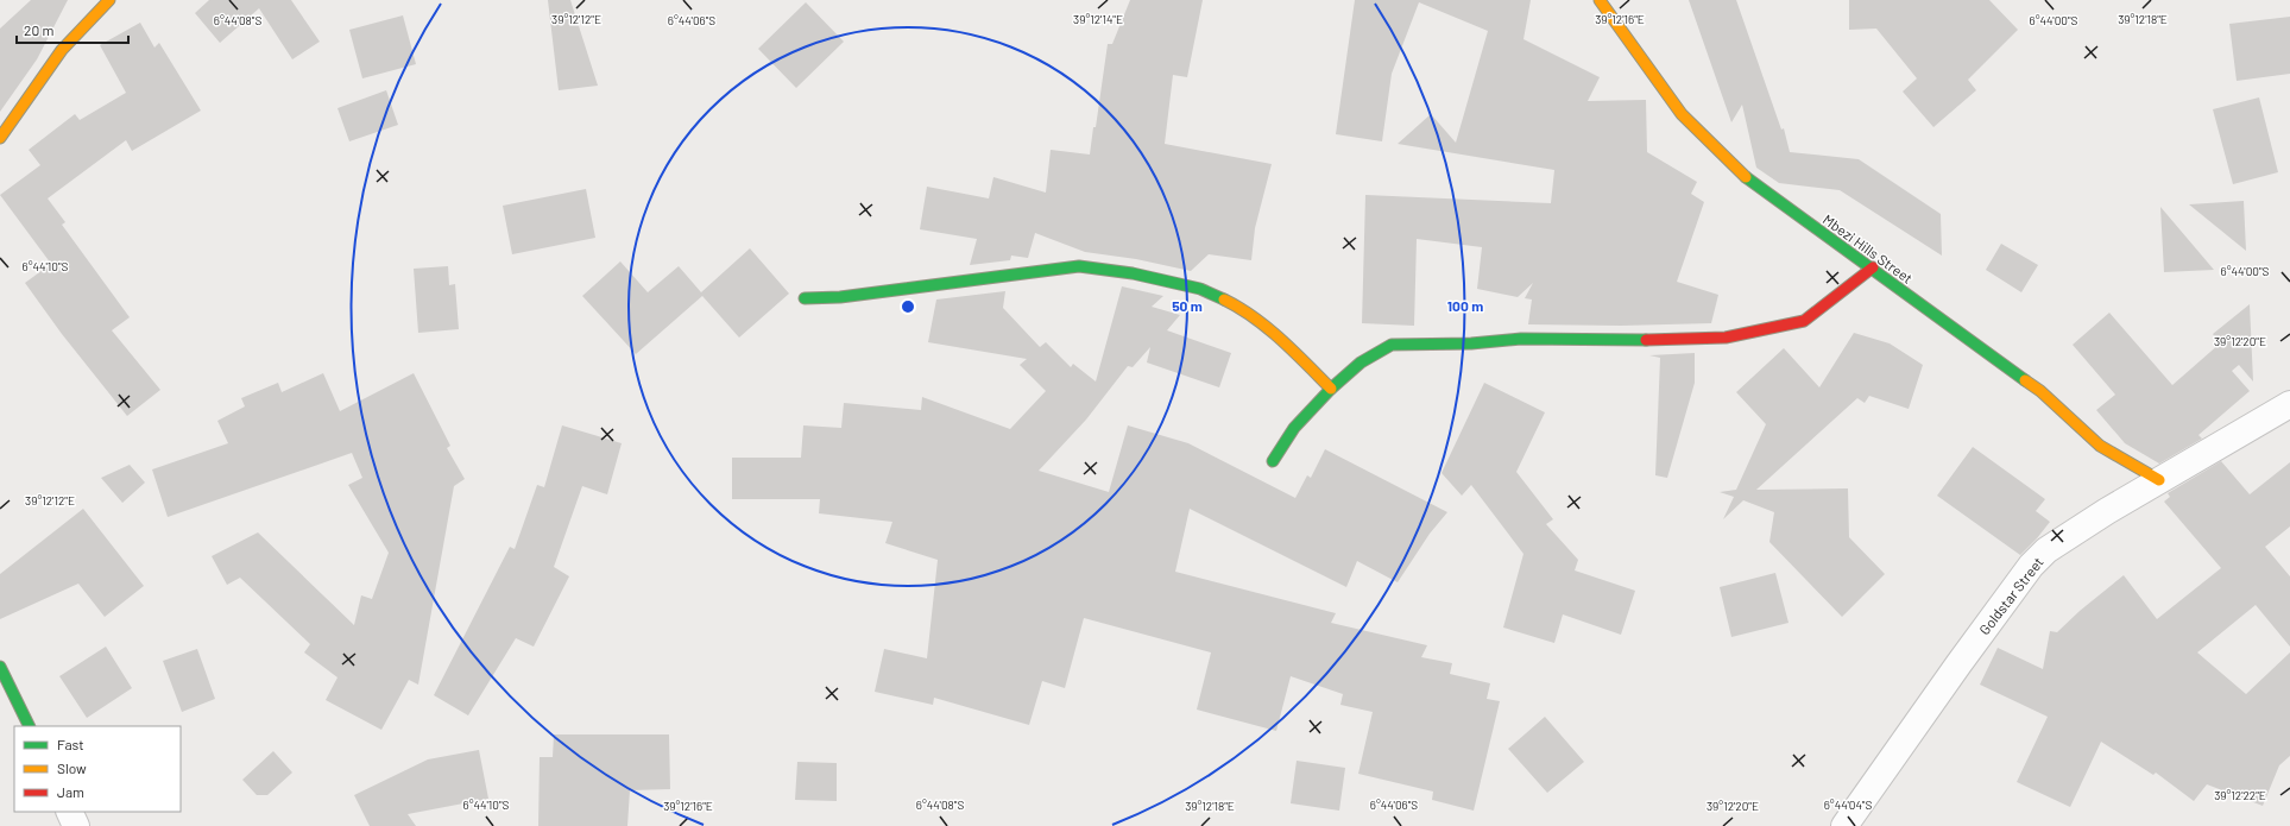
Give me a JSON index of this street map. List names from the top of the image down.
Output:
{
  "streets": {
    "street": ["Mbezi Hills Street", "Goldstar Street"]
  },
  "crossings": [
    ["Mbezi Hills Street", "Goldstar Street"]
  ],
  "legend": ["Fast", "Slow", "Jam"],
  "scale_bar": "20 m",
  "coordinates": [
    "39°12'12\"E",
    "39°12'14\"E",
    "39°12'16\"E",
    "39°12'18\"E",
    "6°44'08\"S",
    "6°44'06\"S",
    "6°44'00\"S",
    "6°44'10\"S",
    "39°12'20\"E",
    "39°12'22\"E",
    "6°44'04\"S"
  ],
  "rings": ["50 m", "100 m"]
}
